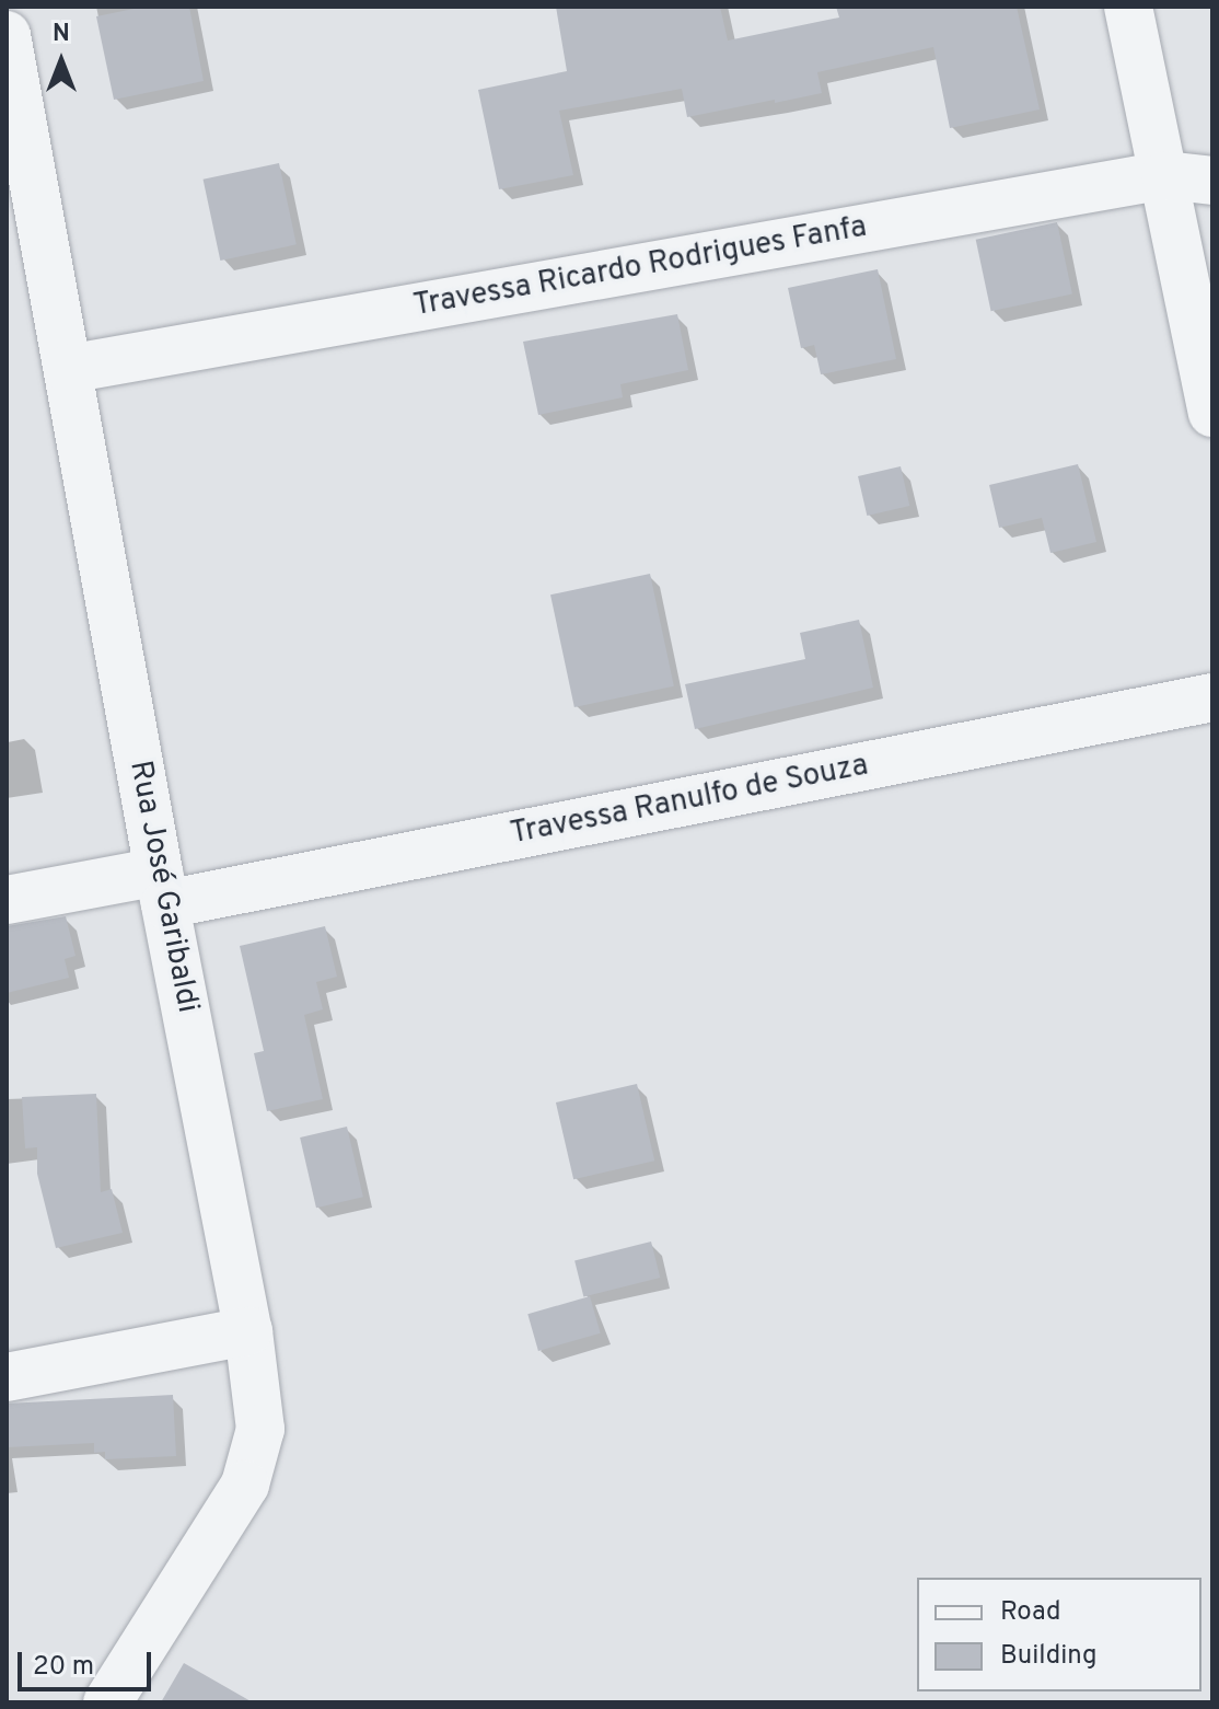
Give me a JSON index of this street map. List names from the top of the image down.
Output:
{
  "streets": {
    "street": ["Travessa Ricardo Rodrigues Fanfa", "Travessa Ranulfo de Souza", "Rua José Garibaldi"]
  },
  "crossings": [
    ["Travessa Ricardo Rodrigues Fanfa", "Rua José Garibaldi"],
    ["Travessa Ranulfo de Souza", "Rua José Garibaldi"]
  ],
  "legend": ["Road", "Building"],
  "scale_bar": "20 m",
  "north": "top"
}
